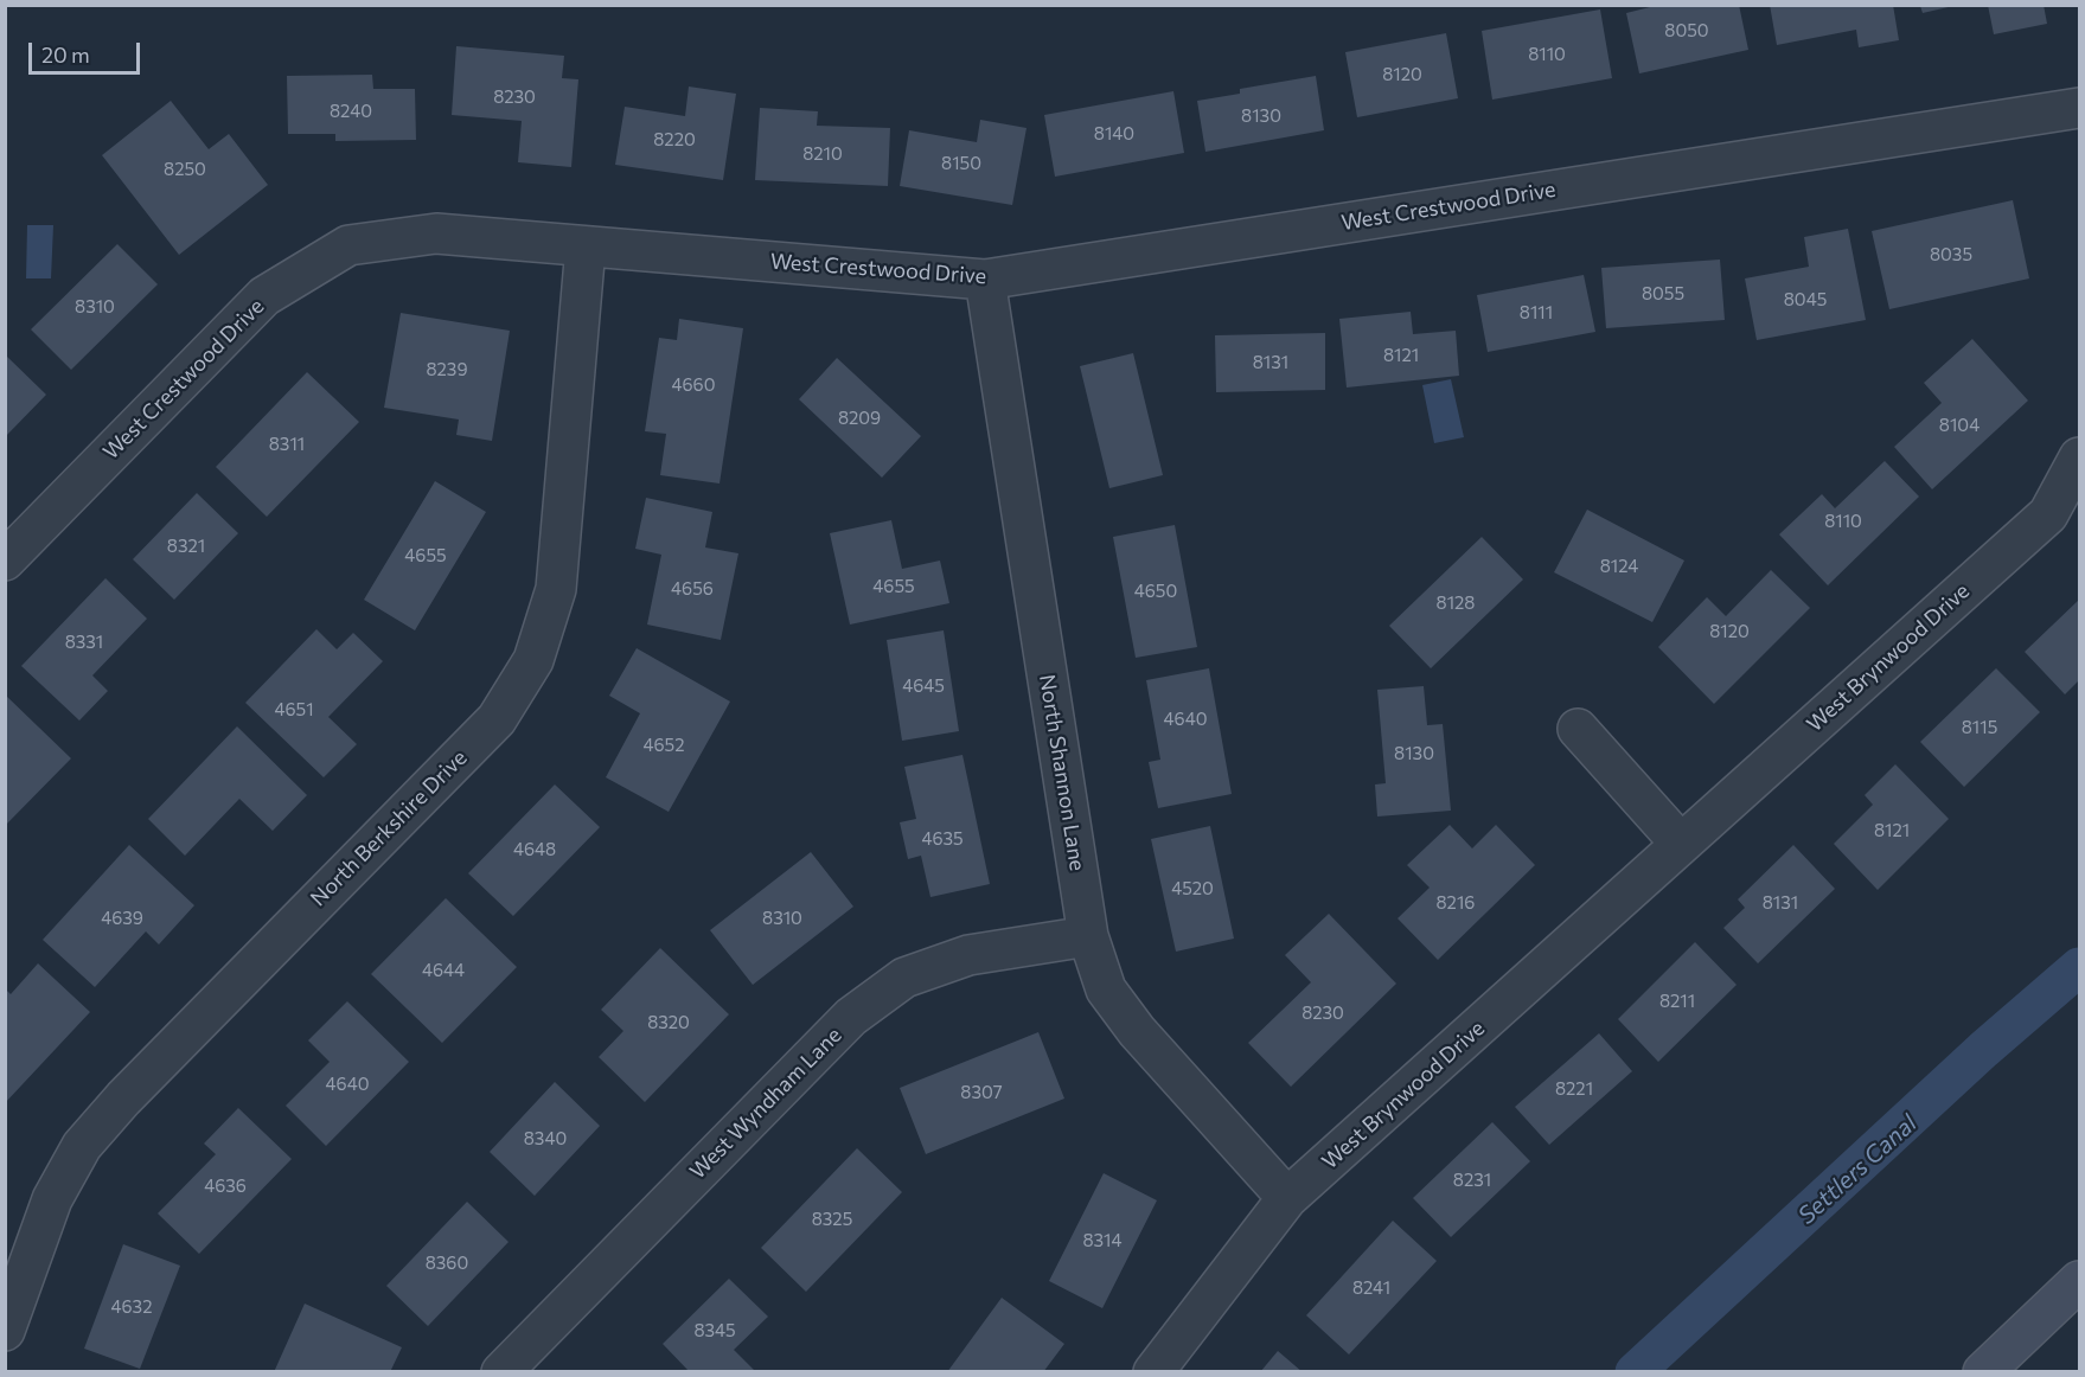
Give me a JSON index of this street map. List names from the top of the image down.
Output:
{
  "streets": {
    "street": [
      "West Crestwood Drive",
      "West Brynwood Drive",
      "North Shannon Lane",
      "North Berkshire Drive",
      "West Wyndham Lane"
    ]
  },
  "crossings": [
    ["West Crestwood Drive", "North Shannon Lane"],
    ["West Crestwood Drive", "North Berkshire Drive"],
    ["West Brynwood Drive", "North Shannon Lane"],
    ["North Shannon Lane", "West Wyndham Lane"]
  ],
  "water": ["Settlers Canal"],
  "house_numbers": [
    "8050",
    "8110",
    "8120",
    "8230",
    "8240",
    "8130",
    "8140",
    "8220",
    "8210",
    "8150",
    "8250",
    "8035",
    "8055",
    "8045",
    "8310",
    "8111",
    "8121",
    "8131",
    "8239",
    "4660",
    "8209",
    "8104",
    "8311",
    "8110",
    "8321",
    "4655",
    "8124",
    "4655",
    "4656",
    "4650",
    "8128",
    "8120",
    "8331",
    "4645",
    "4651",
    "4640",
    "8115",
    "4652",
    "8130",
    "8121",
    "4635",
    "4648",
    "4520",
    "8216",
    "8131",
    "4639",
    "8310",
    "4644",
    "8211",
    "8230",
    "8320",
    "4640",
    "8221",
    "8307",
    "8340",
    "8231",
    "4636",
    "8325",
    "8314",
    "8360",
    "8241",
    "4632",
    "8345"
  ],
  "scale_bar": "20 m"
}
